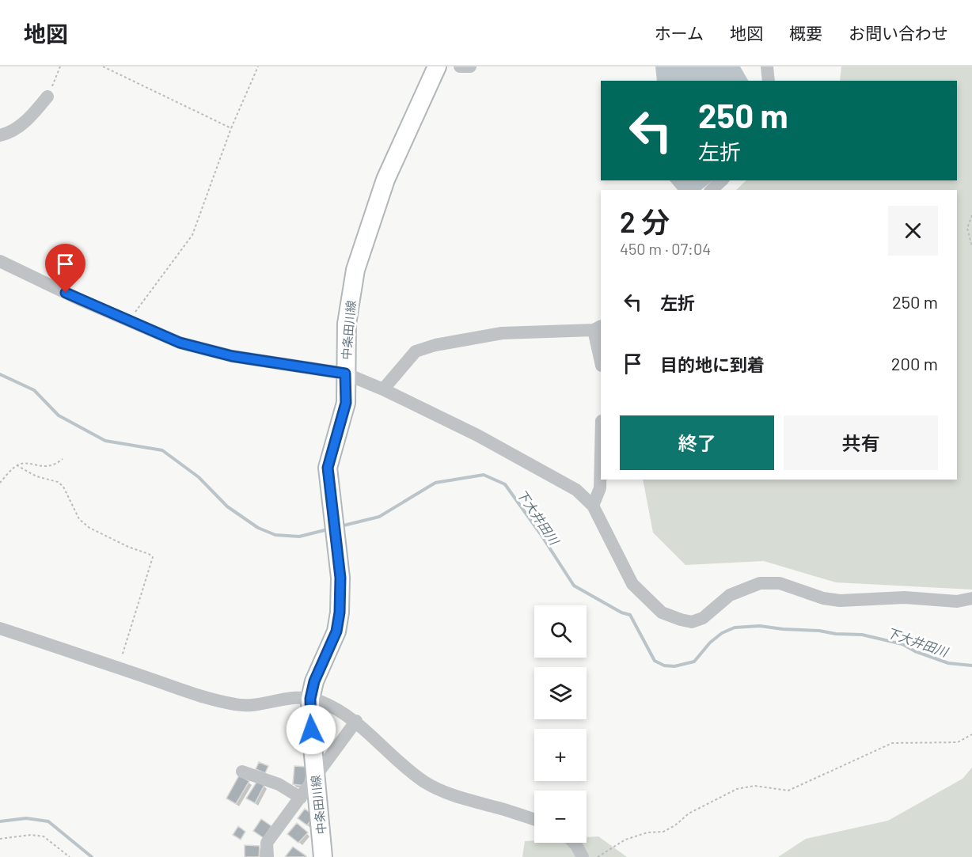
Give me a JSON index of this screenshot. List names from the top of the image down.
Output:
{
  "streets": {
    "main road": ["中条田川線"]
  },
  "water": ["下大井田川"],
  "page": {
    "header": "地図",
    "nav": [
      "ホーム",
      "地図",
      "概要",
      "お問い合わせ"
    ],
    "turn": ["250 m", "左折"],
    "heading": ["2 分", "450 m · 07:04"],
    "list": [
      {
        "name": "左折",
        "value": "250 m"
      },
      {
        "name": "目的地に到着",
        "value": "200 m"
      }
    ],
    "buttons": ["終了", "共有"],
    "map_buttons": ["+", "−"]
  }
}
